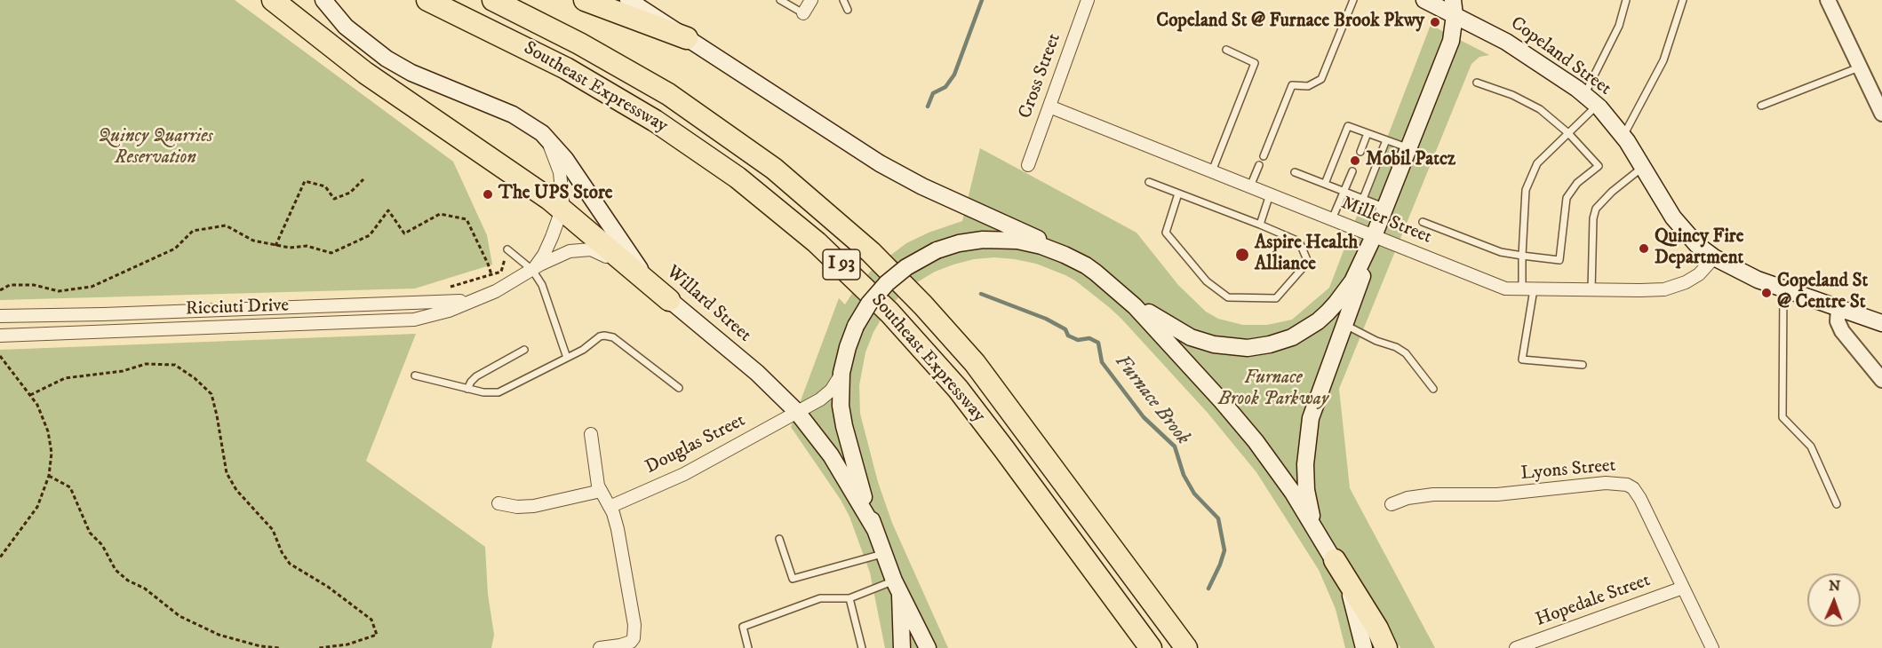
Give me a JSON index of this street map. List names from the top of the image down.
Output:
{
  "streets": {
    "highway": ["Southeast Expressway", "I 93"],
    "main road": ["Copeland Street", "Willard Street"],
    "street": [
      "Cross Street",
      "Miller Street",
      "Ricciuti Drive",
      "Douglas Street",
      "Lyons Street",
      "Hopedale Street"
    ]
  },
  "crossings": [
    ["Copeland Street", "Miller Street"],
    ["Cross Street", "Miller Street"],
    ["Willard Street", "Ricciuti Drive"],
    ["Willard Street", "Douglas Street"],
    ["Lyons Street", "Hopedale Street"]
  ],
  "water": ["Furnace Brook"],
  "parks": ["Quincy Quarries Reservation", "Furnace Brook Parkway"],
  "places": [
    "Copeland St @ Furnace Brook Pkwy",
    "Mobil Patcz",
    "The UPS Store",
    "Quincy Fire Department",
    "Aspire Health Alliance",
    "Copeland St @ Centre St"
  ],
  "north": "top"
}
